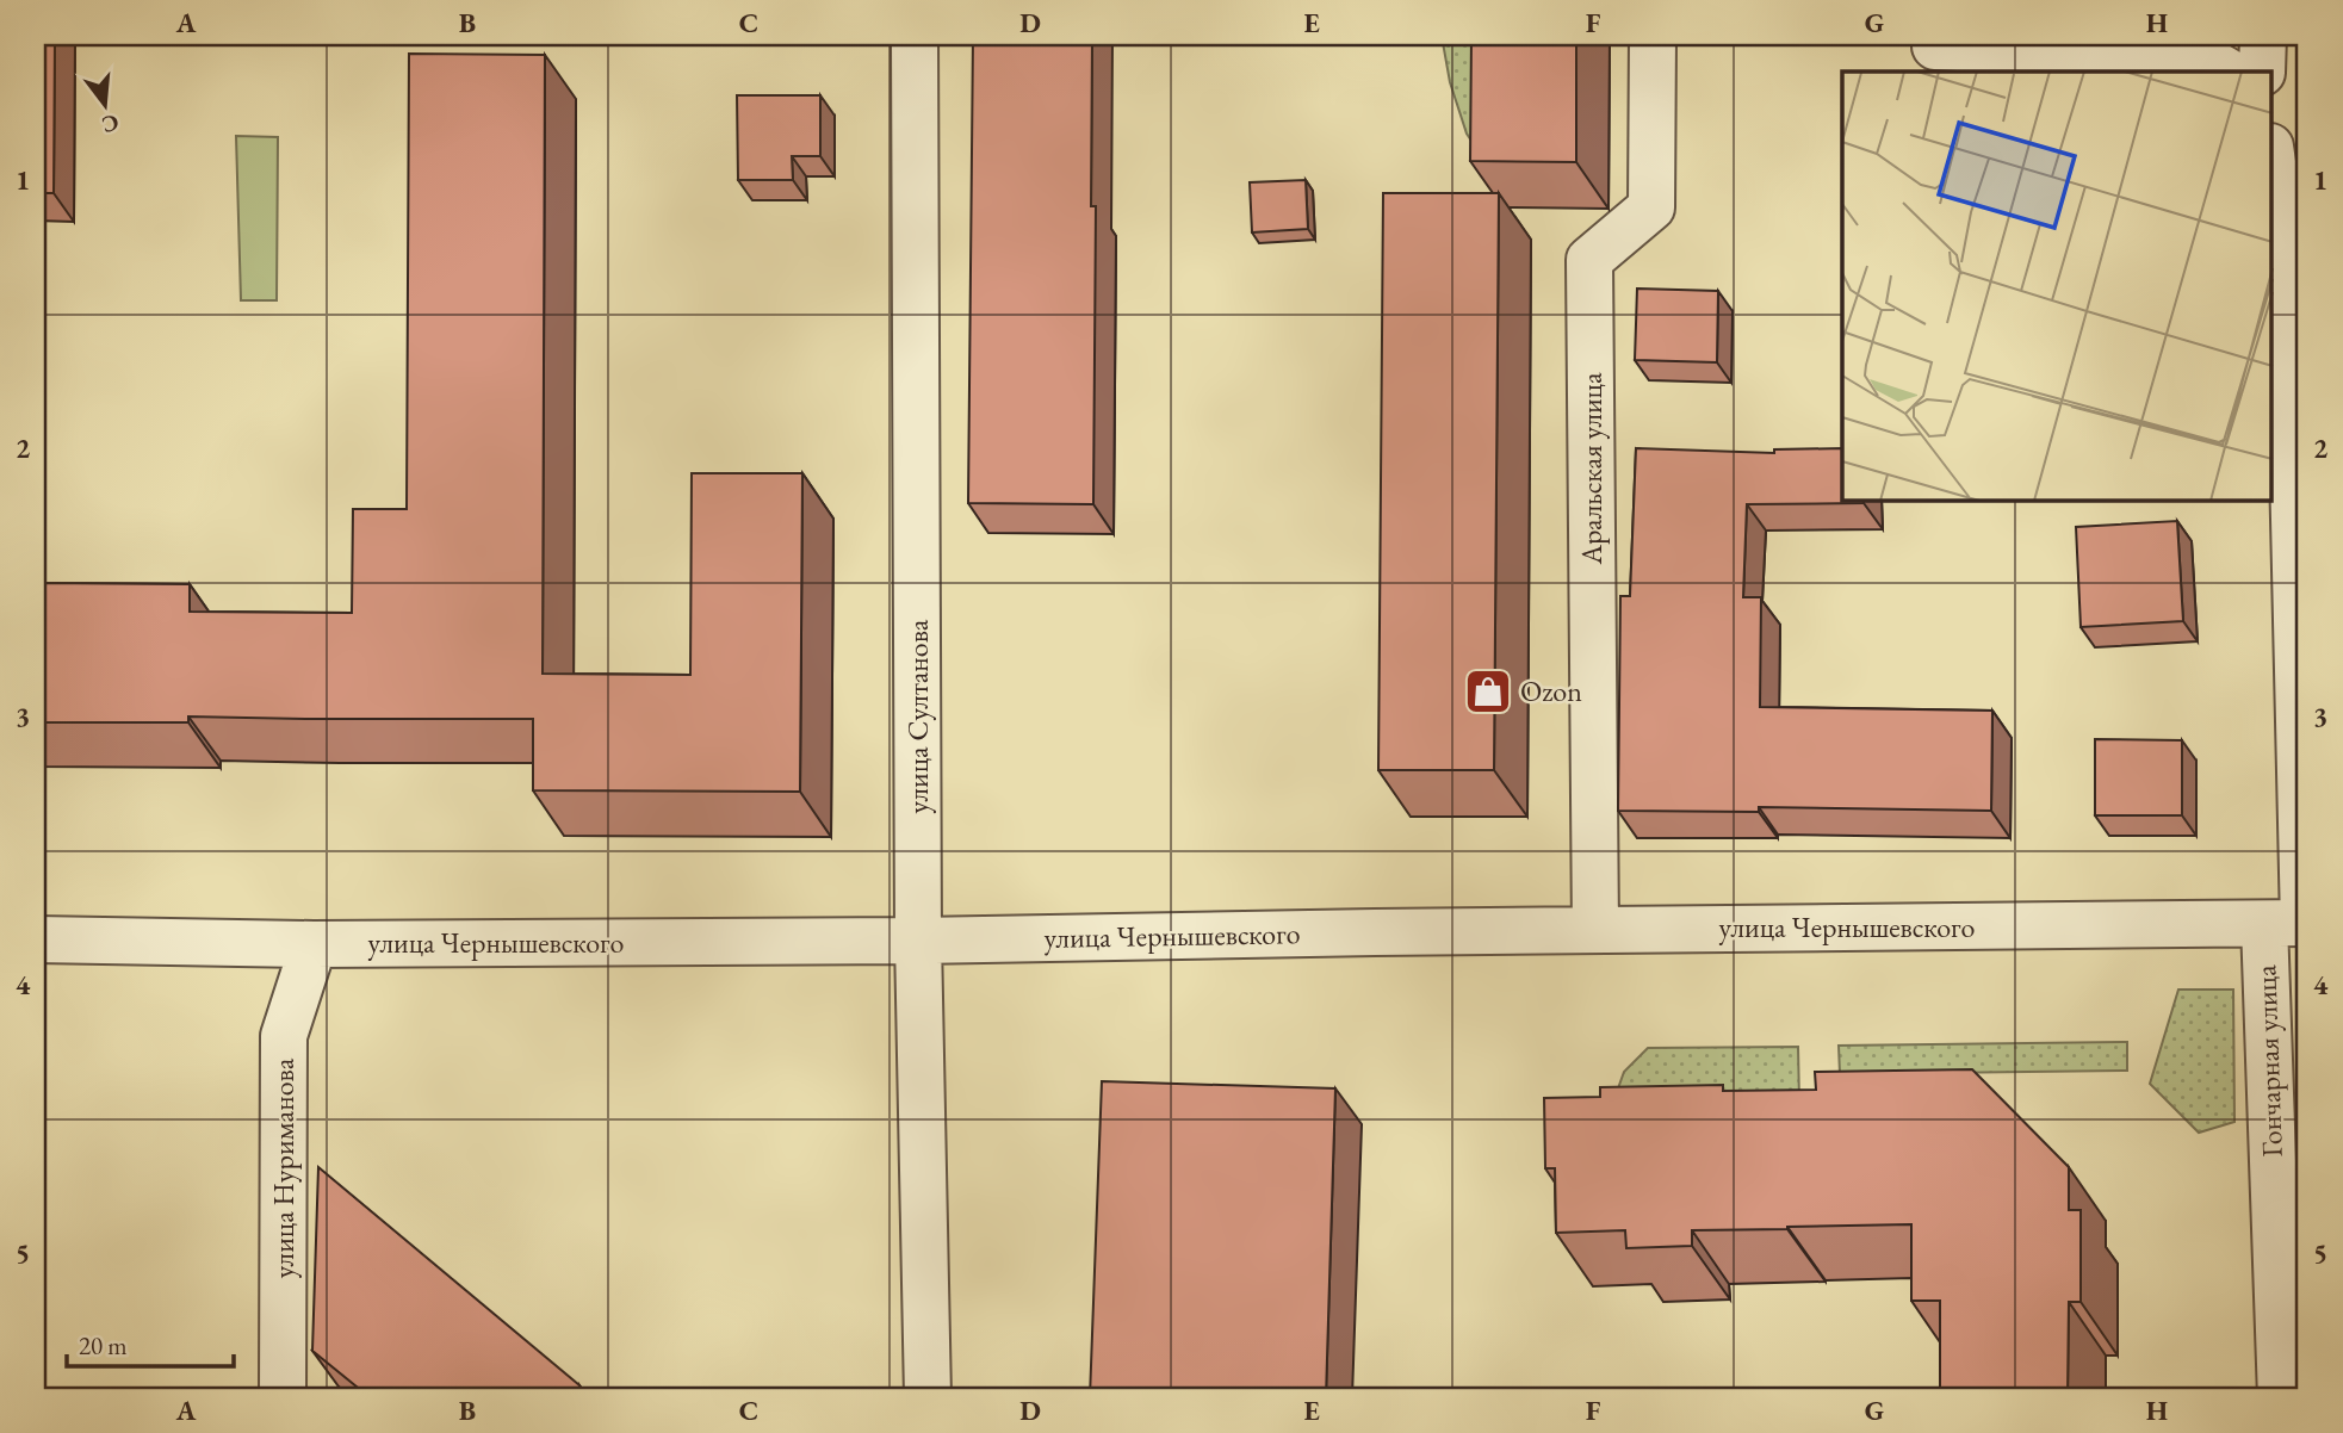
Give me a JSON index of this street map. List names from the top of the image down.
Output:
{
  "streets": {
    "street": [
      "Аральская улица",
      "улица Султанова",
      "улица Чернышевского",
      "Гончарная улица",
      "улица Нуриманова"
    ]
  },
  "crossings": [
    ["Аральская улица", "улица Чернышевского"],
    ["улица Султанова", "улица Чернышевского"],
    ["улица Чернышевского", "Гончарная улица"],
    ["улица Чернышевского", "улица Нуриманова"]
  ],
  "places": {
    "shop": ["Ozon"]
  },
  "scale_bar": "20 m",
  "north": "bottom",
  "grid": {
    "columns": [
      "A",
      "B",
      "C",
      "D",
      "E",
      "F",
      "G",
      "H"
    ],
    "rows": [
      "1",
      "2",
      "3",
      "4",
      "5"
    ]
  }
}
